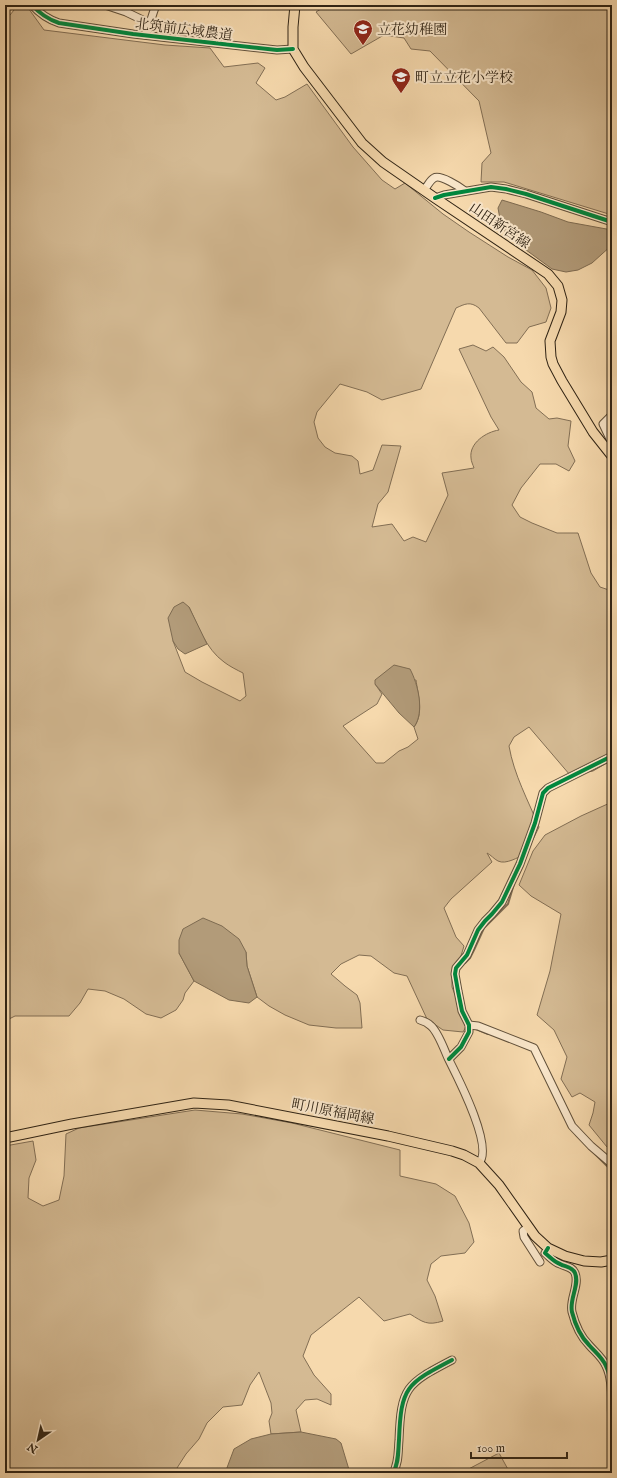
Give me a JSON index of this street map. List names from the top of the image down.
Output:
{
  "streets": {
    "main road": ["山田新宮線", "町川原福岡線"],
    "street": ["北筑前広域農道"]
  },
  "crossings": [
    ["北筑前広域農道", "山田新宮線"]
  ],
  "places": {
    "school or university": ["立花幼稚園", "町立立花小学校"]
  },
  "scale_bar": "100 m",
  "north": "bottom left"
}
